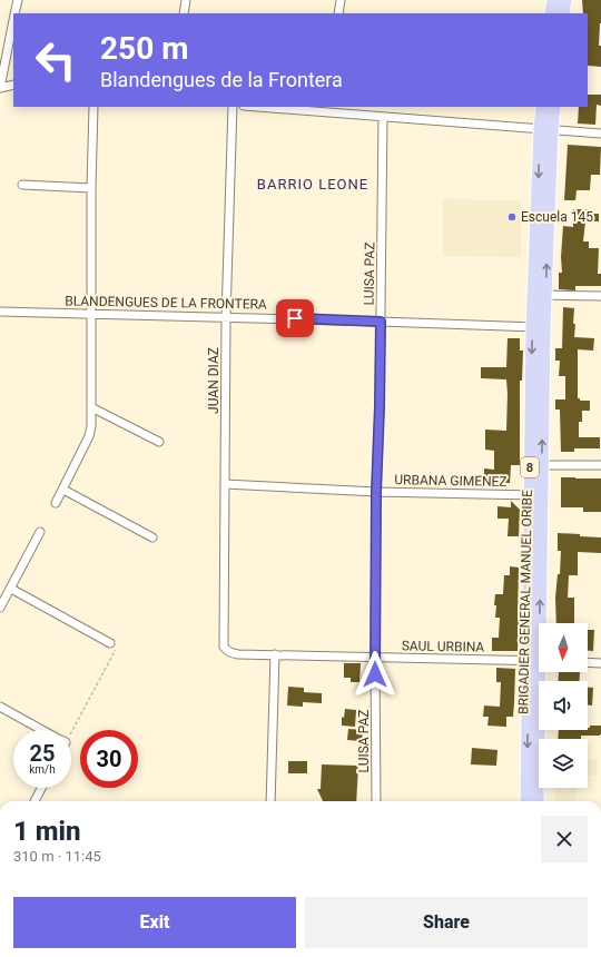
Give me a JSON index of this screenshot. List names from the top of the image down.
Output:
{
  "streets": {
    "main road": ["8", "BRIGADIER GENERAL MANUEL ORIBE"],
    "street": [
      "LUISA PAZ",
      "BLANDENGUES DE LA FRONTERA",
      "JUAN DIAZ",
      "URBANA GIMENEZ",
      "SAUL URBINA"
    ]
  },
  "crossings": [
    ["LUISA PAZ", "BLANDENGUES DE LA FRONTERA"],
    ["LUISA PAZ", "URBANA GIMENEZ"],
    ["LUISA PAZ", "SAUL URBINA"],
    ["BLANDENGUES DE LA FRONTERA", "JUAN DIAZ"],
    ["BLANDENGUES DE LA FRONTERA", "BRIGADIER GENERAL MANUEL ORIBE"],
    ["JUAN DIAZ", "URBANA GIMENEZ"],
    ["JUAN DIAZ", "SAUL URBINA"],
    ["URBANA GIMENEZ", "BRIGADIER GENERAL MANUEL ORIBE"],
    ["BRIGADIER GENERAL MANUEL ORIBE", "SAUL URBINA"]
  ],
  "districts": ["BARRIO LEONE"],
  "places": ["Escuela 145"],
  "north": "bottom",
  "page": {
    "turn": ["250 m", "Blandengues de la Frontera"],
    "speed": "25 km/h",
    "limit": "30",
    "heading": ["1 min", "310 m · 11:45"],
    "buttons": ["Exit", "Share"]
  }
}
